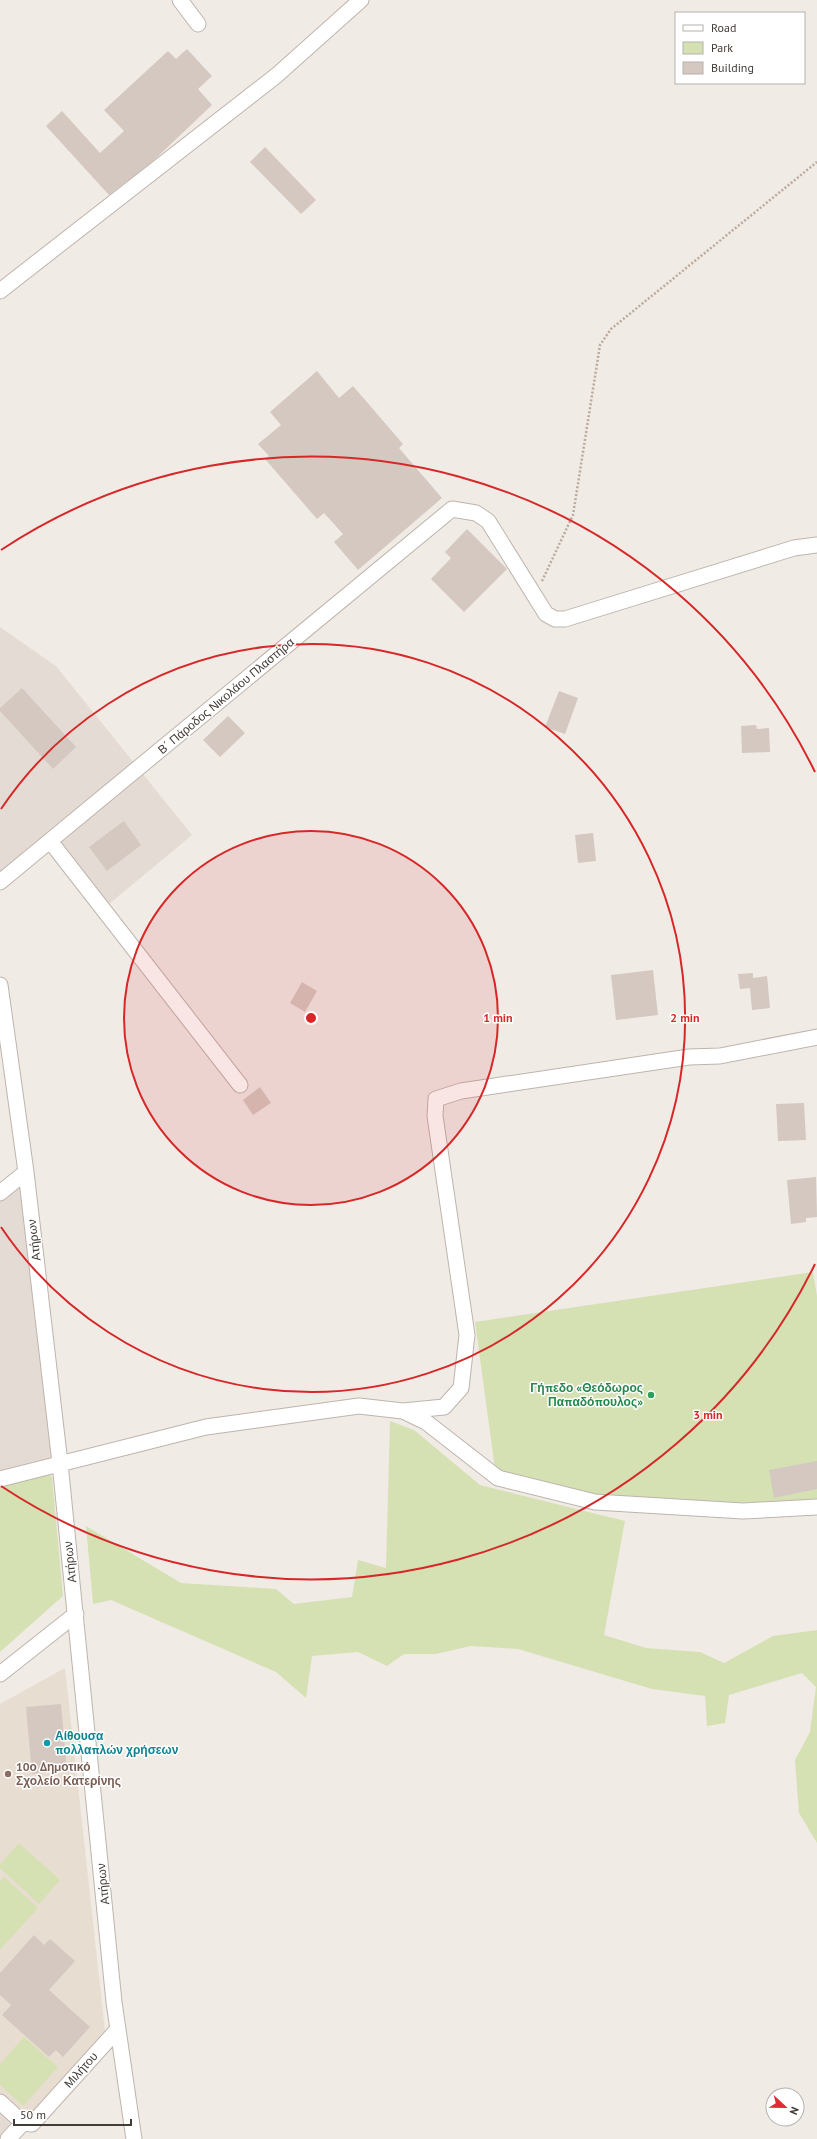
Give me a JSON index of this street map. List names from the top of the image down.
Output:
{
  "streets": {
    "street": ["Β΄ Πάροδος Νικολάου Πλαστήρα", "Ατήρων", "Μιλήτου"]
  },
  "crossings": [
    ["Ατήρων", "Μιλήτου"]
  ],
  "places": ["Γήπεδο «Θεόδωρος Παπαδόπουλος»", "Αίθουσα πολλαπλών χρήσεων", "10ο Δημοτικό Σχολείο Κατερίνης"],
  "legend": ["Road", "Park", "Building"],
  "scale_bar": "50 m",
  "north": "right",
  "rings": ["1 min", "2 min", "3 min"]
}
